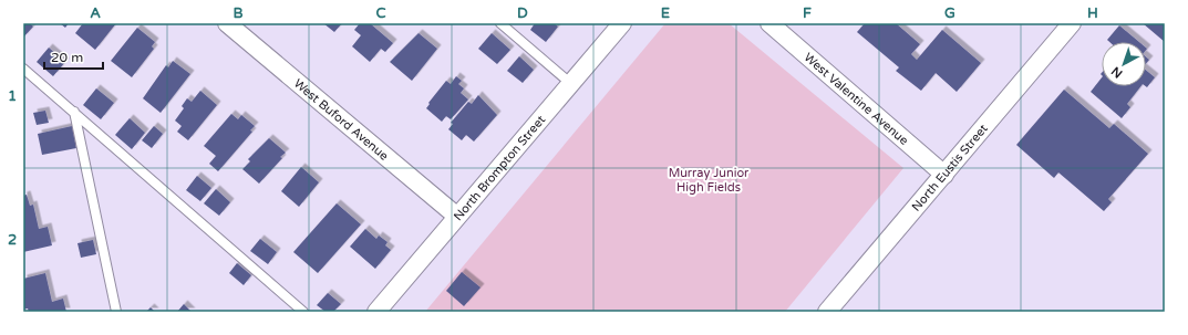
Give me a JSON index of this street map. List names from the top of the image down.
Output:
{
  "streets": {
    "street": [
      "West Valentine Avenue",
      "West Buford Avenue",
      "North Brompton Street",
      "North Eustis Street"
    ]
  },
  "crossings": [
    ["West Valentine Avenue", "North Eustis Street"],
    ["West Buford Avenue", "North Brompton Street"]
  ],
  "parks": ["Murray Junior High Fields"],
  "scale_bar": "20 m",
  "north": "bottom left",
  "grid": {
    "columns": [
      "A",
      "B",
      "C",
      "D",
      "E",
      "F",
      "G",
      "H"
    ],
    "rows": ["1", "2"]
  }
}
